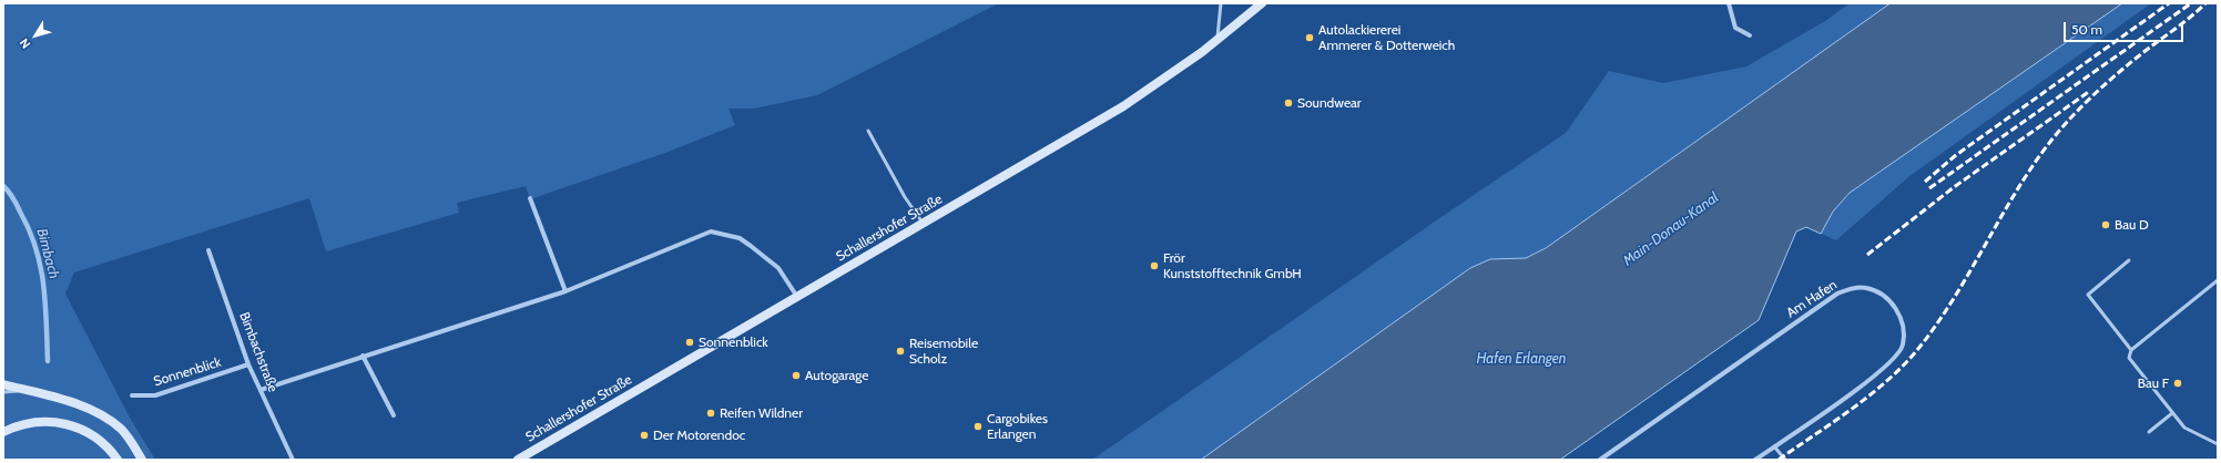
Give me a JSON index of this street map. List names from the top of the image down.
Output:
{
  "streets": {
    "street": [
      "Schallershofer Straße",
      "Am Hafen",
      "Bimbachstraße",
      "Sonnenblick"
    ]
  },
  "crossings": [
    ["Bimbachstraße", "Sonnenblick"]
  ],
  "water": ["Main-Donau-Kanal", "Bimbach", "Hafen Erlangen"],
  "places": [
    "Autolackiererei Ammerer & Dotterweich",
    "Soundwear",
    "Bau D",
    "Frör Kunststofftechnik GmbH",
    "Sonnenblick",
    "Reisemobile Scholz",
    "Autogarage",
    "Bau F",
    "Reifen Wildner",
    "Cargobikes Erlangen",
    "Der Motorendoc"
  ],
  "scale_bar": "50 m",
  "north": "bottom left"
}
